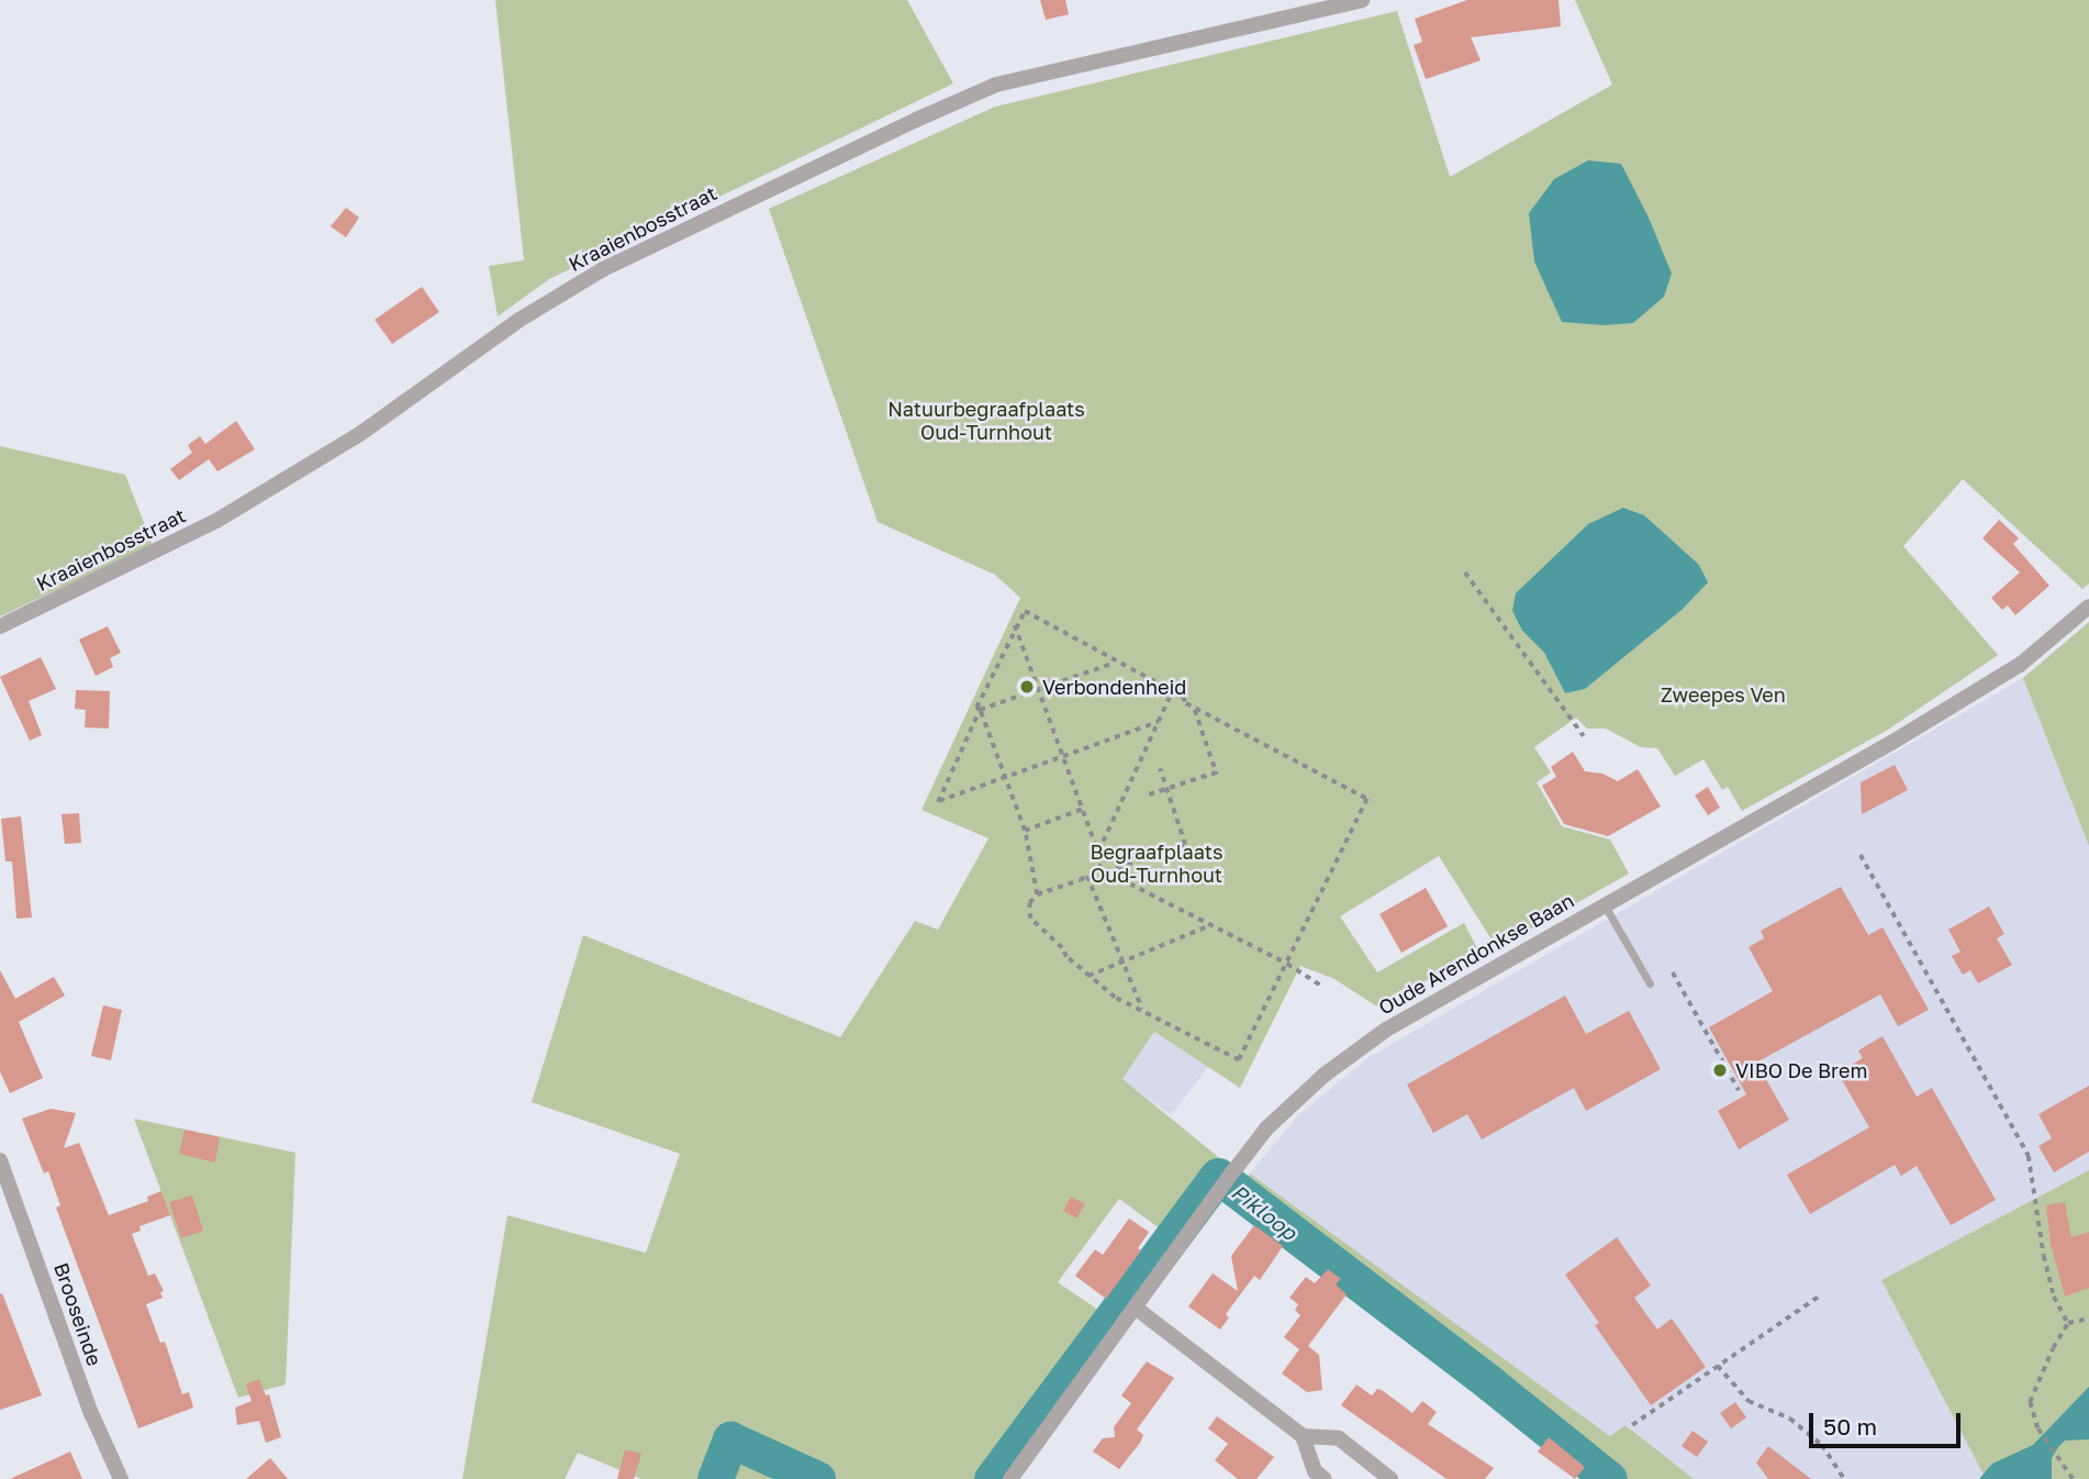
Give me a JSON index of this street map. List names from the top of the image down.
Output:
{
  "streets": {
    "street": ["Kraaienbosstraat", "Oude Arendonkse Baan", "Brooseinde"]
  },
  "water": ["Pikloop"],
  "parks": ["Natuurbegraafplaats Oud-Turnhout", "Zweepes Ven", "Begraafplaats Oud-Turnhout"],
  "places": ["Verbondenheid", "VIBO De Brem"],
  "scale_bar": "50 m"
}
